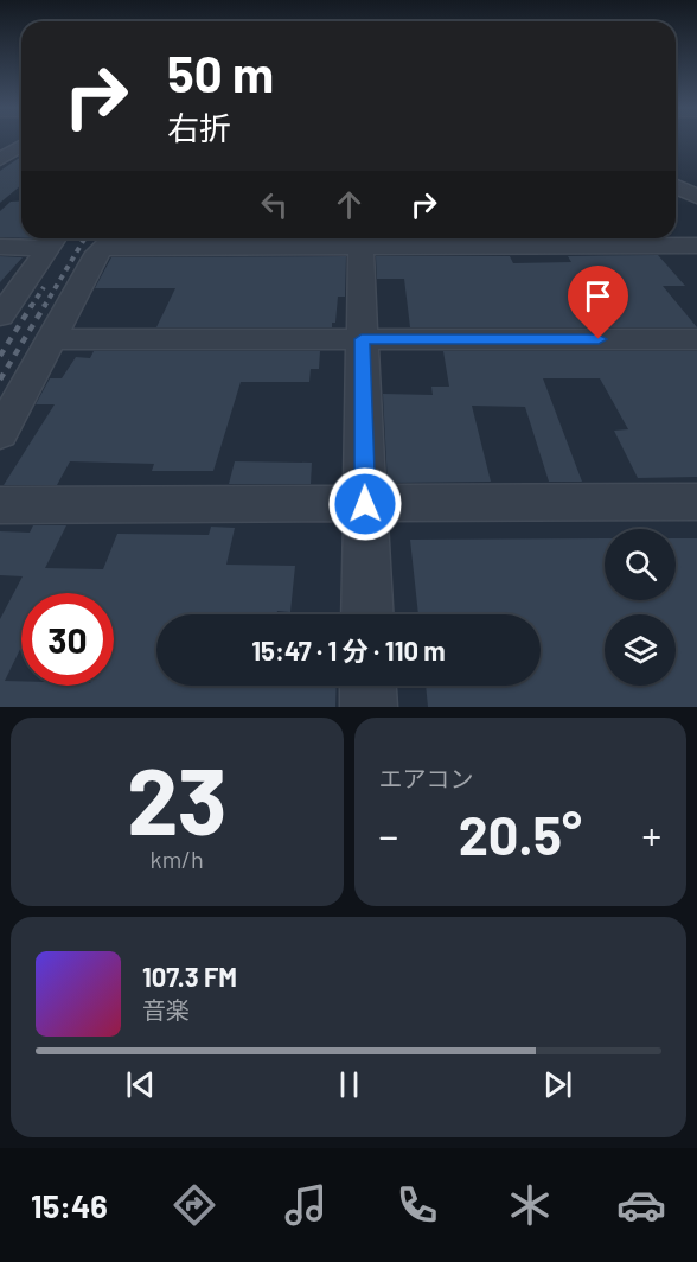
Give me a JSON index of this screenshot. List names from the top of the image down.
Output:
{
  "page": {
    "turn": ["50 m", "右折"],
    "limit": "30",
    "trip": "15:47 · 1 分 · 110 m",
    "tile": [
      ["23", "km/h"],
      "エアコン"
    ],
    "heat": ["−", "20.5°", "+"],
    "song": ["107.3 FM", "音楽"],
    "tabs": "15:46"
  }
}
